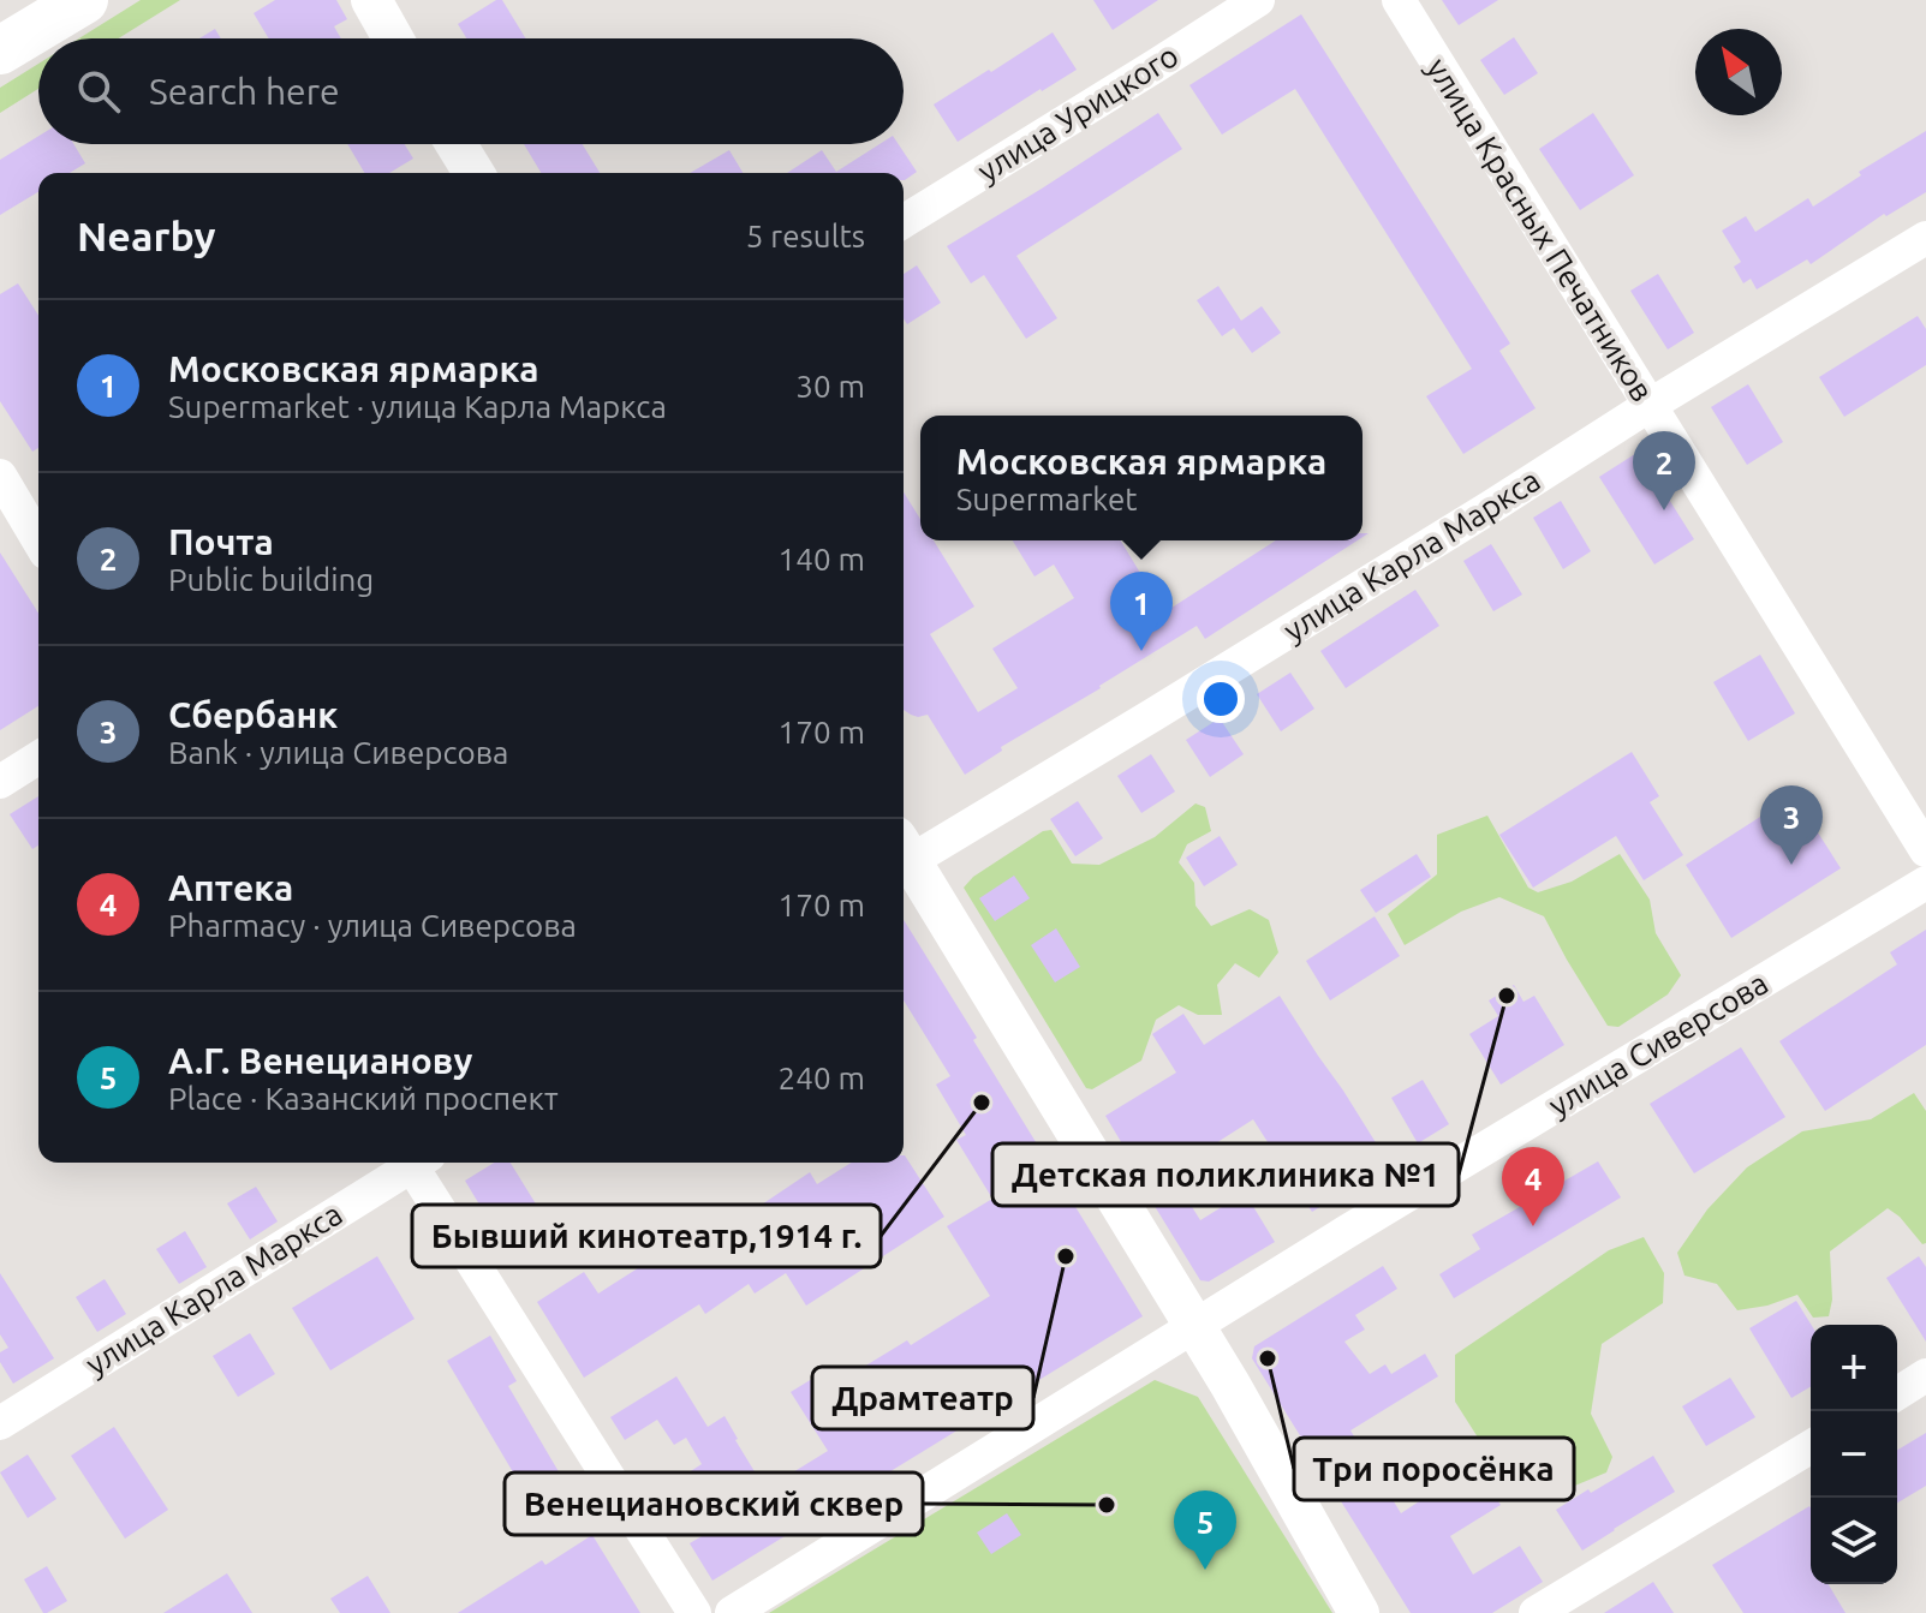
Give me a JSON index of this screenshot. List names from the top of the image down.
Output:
{
  "streets": {
    "street": [
      "улица Урицкого",
      "улица Красных Печатников",
      "улица Карла Маркса",
      "улица Сиверсова"
    ]
  },
  "crossings": [
    ["улица Красных Печатников", "улица Карла Маркса"]
  ],
  "places": [
    "Детская поликлиника №1",
    "Бывший кинотеатр,1914 г.",
    "Драмтеатр",
    "Три поросёнка",
    "Венециановский сквер"
  ],
  "north": "top left",
  "page": {
    "search": "Search here",
    "heading": ["Nearby", "5 results"],
    "list": [
      {
        "mark": "1",
        "name": "Московская ярмарка",
        "note": "Supermarket · улица Карла Маркса",
        "value": "30 m"
      },
      {
        "mark": "2",
        "name": "Почта",
        "note": "Public building",
        "value": "140 m"
      },
      {
        "mark": "3",
        "name": "Сбербанк",
        "note": "Bank · улица Сиверсова",
        "value": "170 m"
      },
      {
        "mark": "4",
        "name": "Аптека",
        "note": "Pharmacy · улица Сиверсова",
        "value": "170 m"
      },
      {
        "mark": "5",
        "name": "А.Г. Венецианову",
        "note": "Place · Казанский проспект",
        "value": "240 m"
      }
    ],
    "popup": ["Московская ярмарка", "Supermarket"],
    "pins": [
      "2",
      "1",
      "3",
      "4",
      "5"
    ],
    "map_buttons": ["+", "−"]
  }
}
